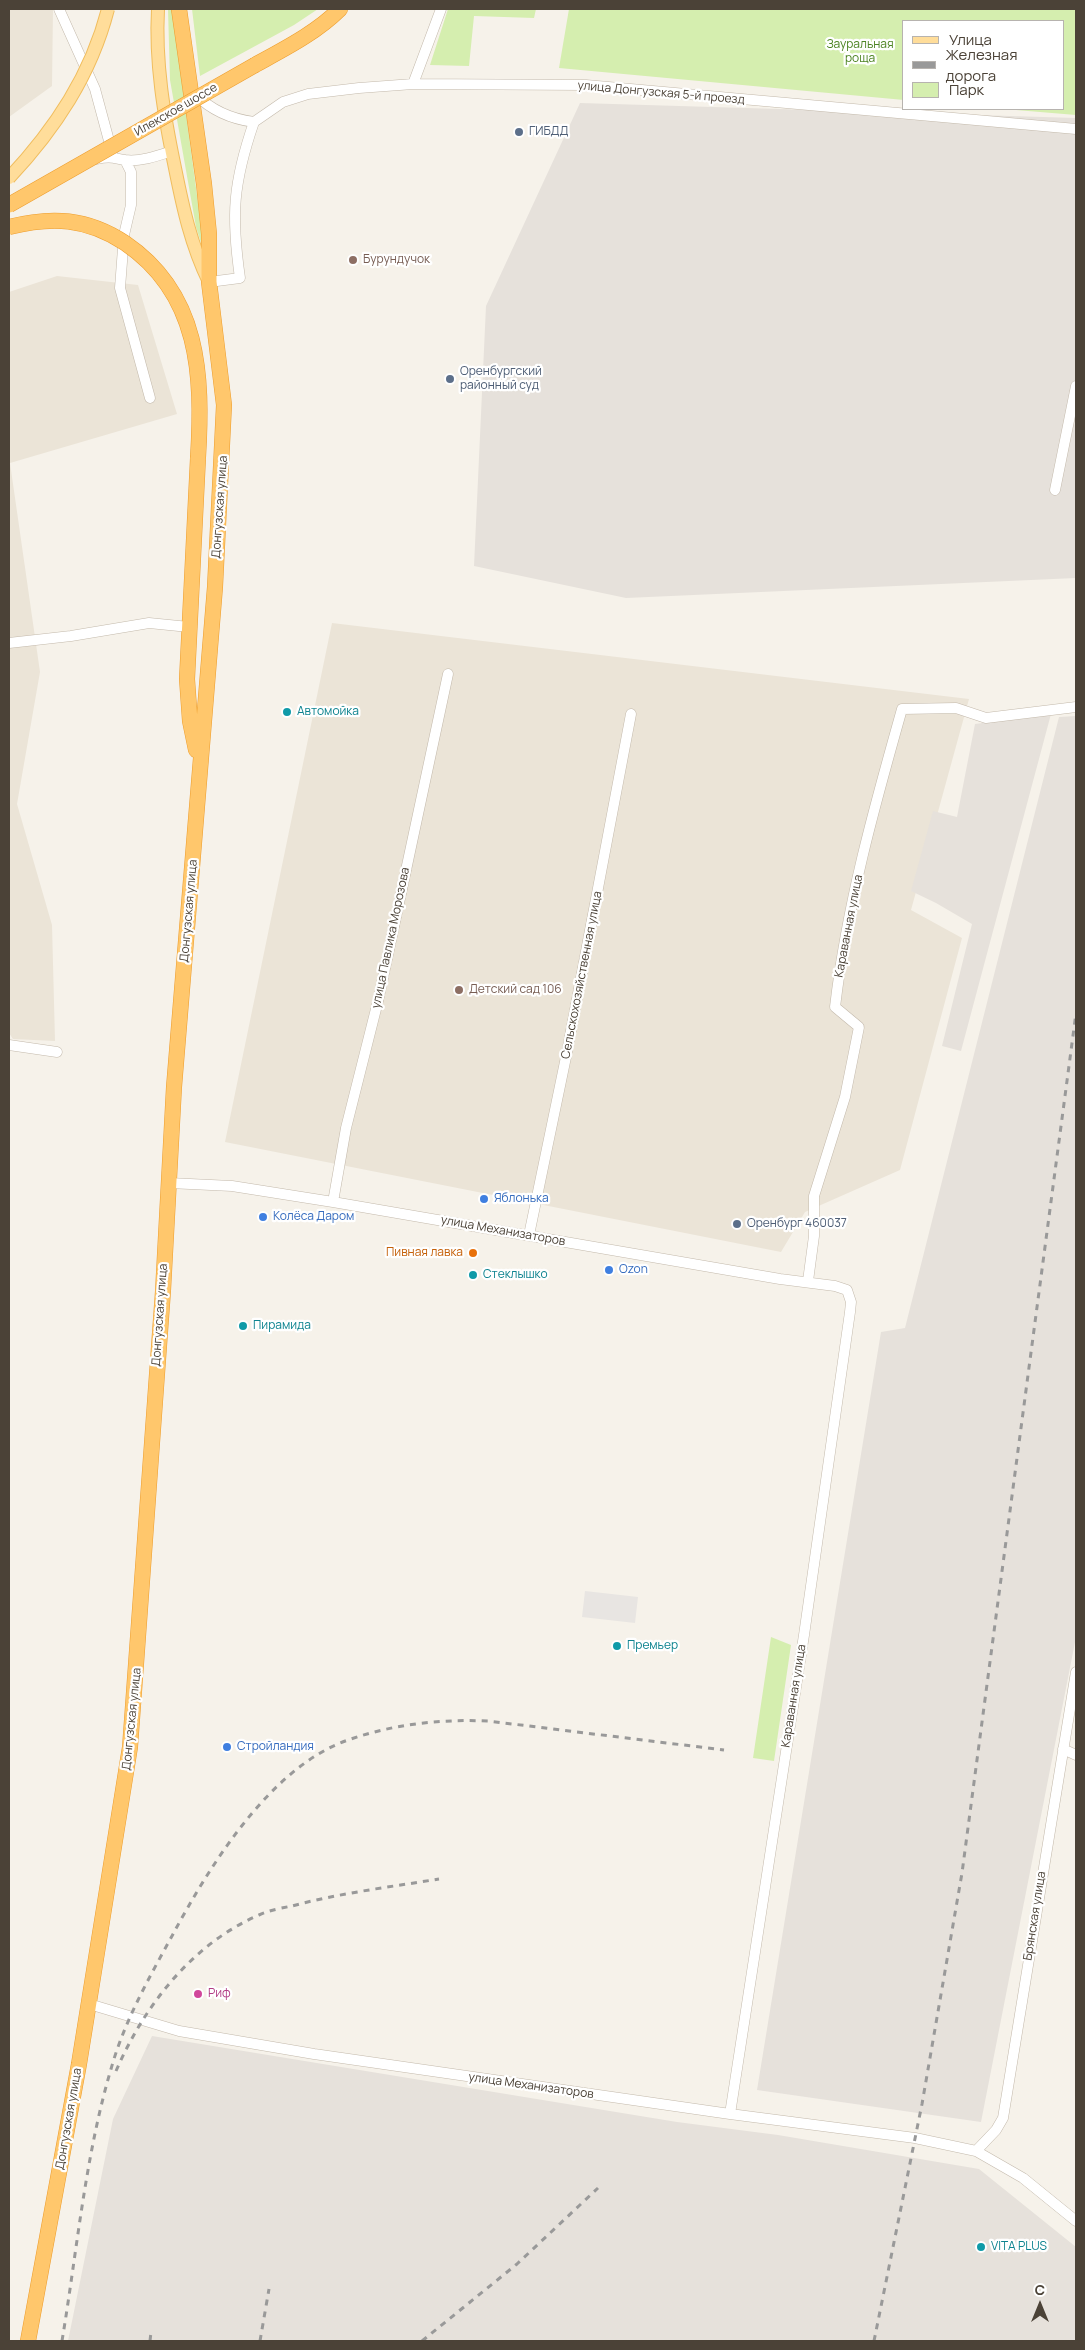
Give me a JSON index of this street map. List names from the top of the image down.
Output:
{
  "streets": {
    "highway": ["Илекское шоссе", "Донгузская улица"],
    "street": [
      "улица Донгузская 5-й проезд",
      "Караванная улица",
      "улица Павлика Морозова",
      "Сельскохозяйственная улица",
      "улица Механизаторов",
      "Брянская улица"
    ]
  },
  "crossings": [
    ["Донгузская улица", "улица Механизаторов"],
    ["Караванная улица", "улица Механизаторов"],
    ["улица Павлика Морозова", "улица Механизаторов"],
    ["Сельскохозяйственная улица", "улица Механизаторов"],
    ["улица Механизаторов", "Брянская улица"]
  ],
  "parks": ["Зауральная роща"],
  "places": [
    "ГИБДД",
    "Бурундучок",
    "Оренбургский районный суд",
    "Автомойка",
    "Детский сад 106",
    "Яблонька",
    "Колёса Даром",
    "Оренбург 460037",
    "Пивная лавка",
    "Ozon",
    "Стеклышко",
    "Пирамида",
    "Премьер",
    "Стройландия",
    "Риф",
    "VITA PLUS"
  ],
  "legend": ["Улица", "Железная дорога", "Парк"],
  "north": "top"
}
